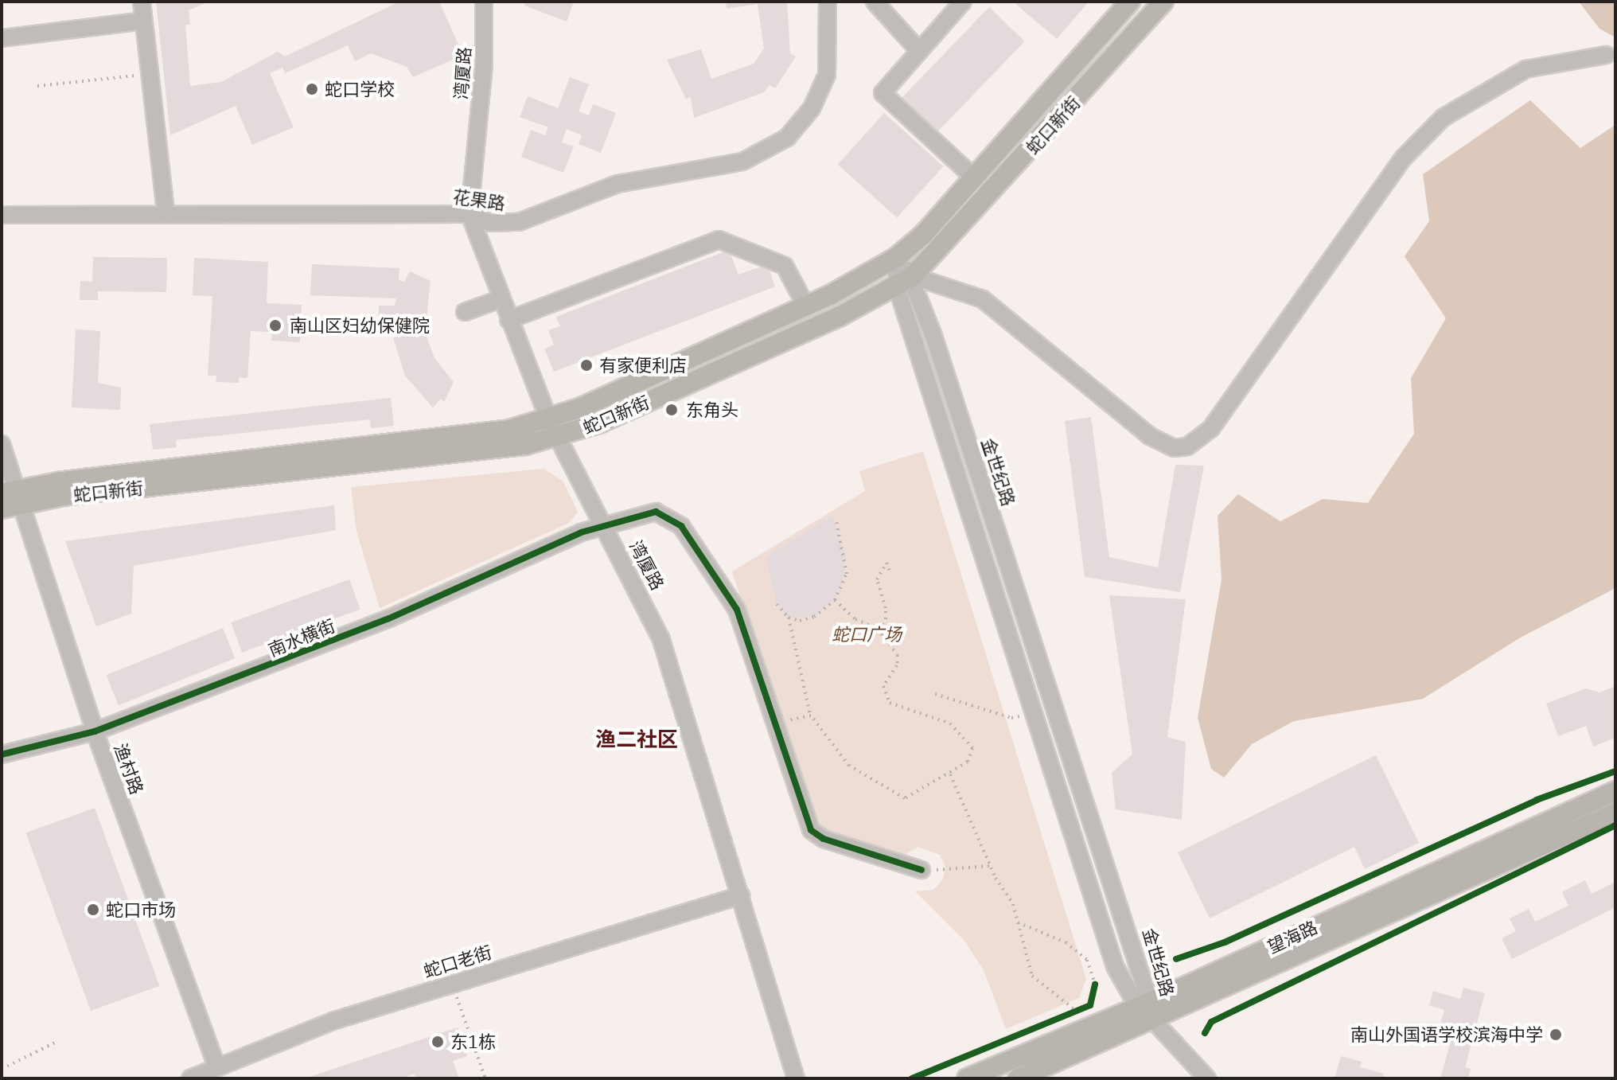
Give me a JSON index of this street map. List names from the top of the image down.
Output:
{
  "streets": {
    "main road": ["蛇口新街", "望海路"],
    "street": [
      "湾厦路",
      "花果路",
      "金世纪路",
      "南水横街",
      "渔村路",
      "蛇口老街"
    ]
  },
  "crossings": [
    ["湾厦路", "蛇口新街"],
    ["湾厦路", "花果路"],
    ["湾厦路", "南水横街"],
    ["湾厦路", "蛇口老街"],
    ["蛇口新街", "金世纪路"],
    ["蛇口新街", "渔村路"],
    ["金世纪路", "望海路"],
    ["南水横街", "渔村路"],
    ["渔村路", "蛇口老街"]
  ],
  "districts": ["渔二社区"],
  "parks": ["蛇口广场"],
  "places": [
    "蛇口学校",
    "南山区妇幼保健院",
    "有家便利店",
    "东角头",
    "蛇口市场",
    "南山外国语学校滨海中学",
    "东1栋"
  ]
}
